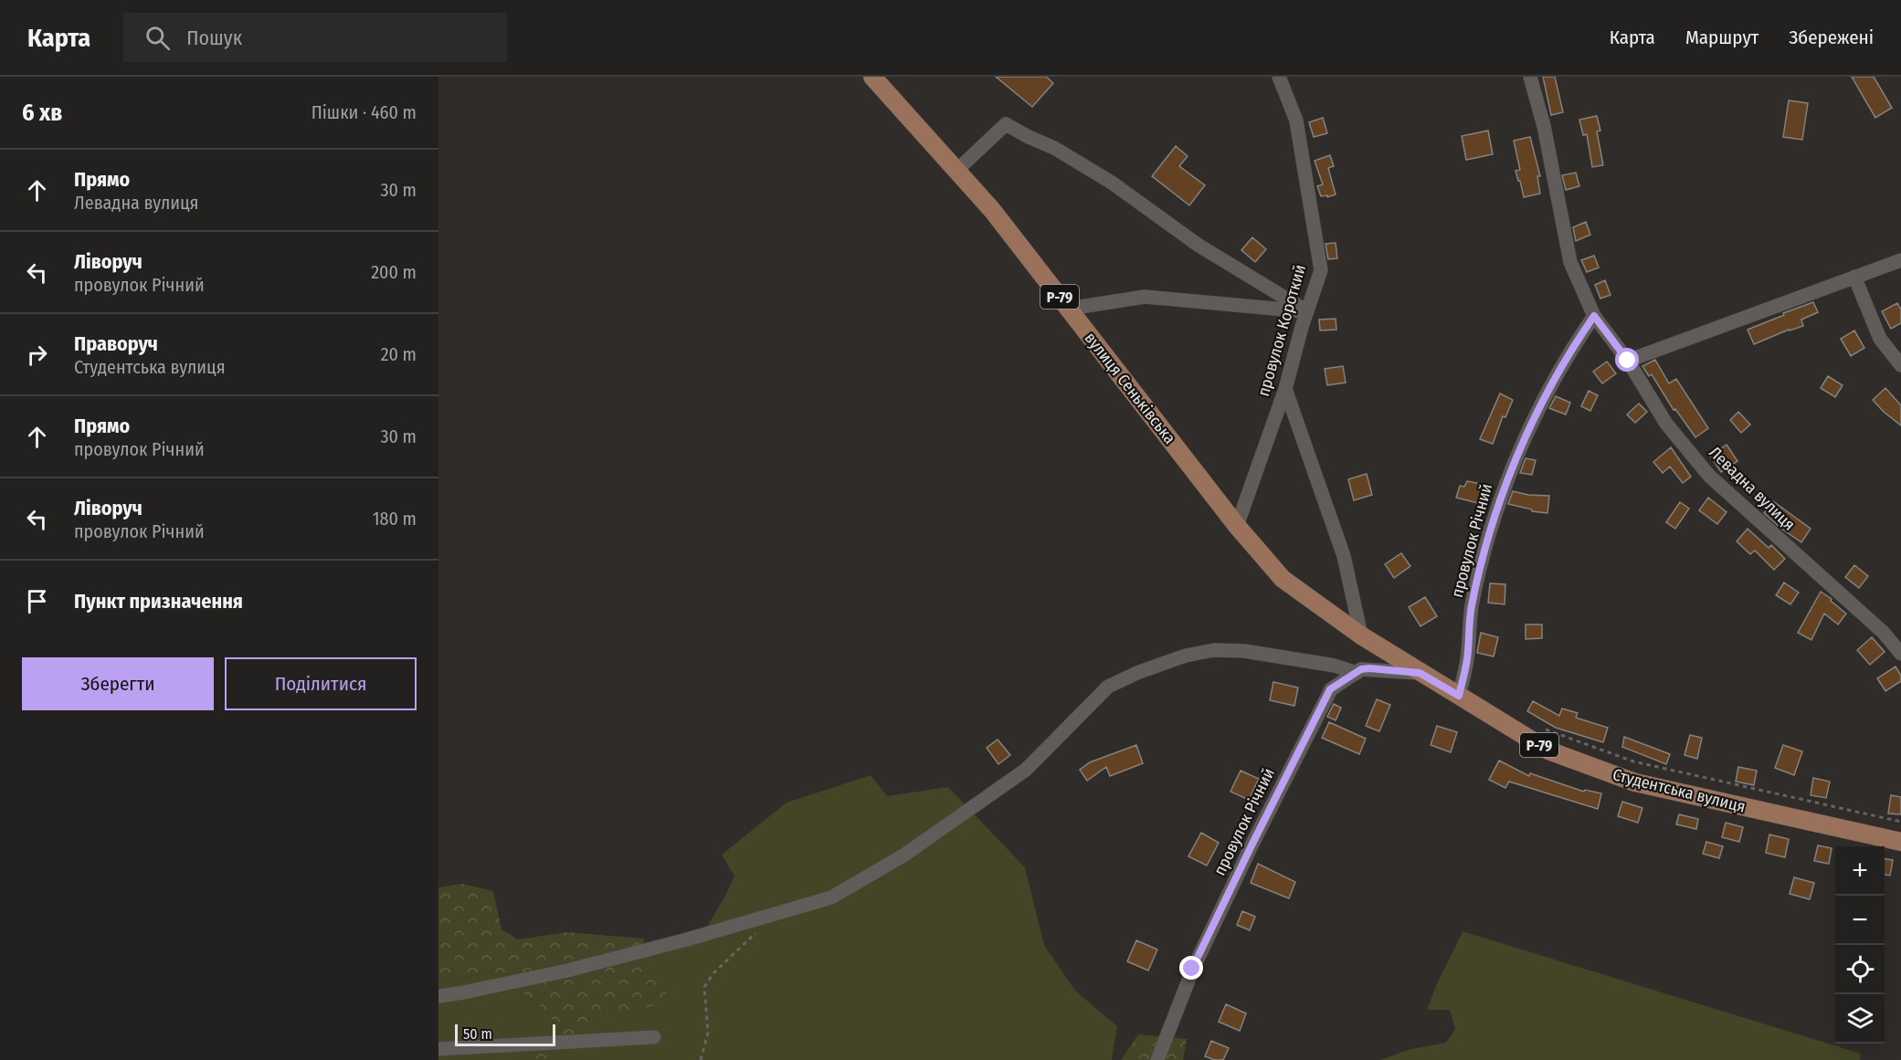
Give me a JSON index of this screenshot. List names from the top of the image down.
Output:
{
  "streets": {
    "main road": ["Р-79", "вулиця Сенькiвська", "Студентська вулиця"],
    "street": [
      "провулок Короткий",
      "Левадна вулиця",
      "провулок Річний",
      "провулок Рiчний"
    ]
  },
  "crossings": [
    ["провулок Короткий", "вулиця Сенькiвська"],
    ["провулок Короткий", "Студентська вулиця"],
    ["вулиця Сенькiвська", "Студентська вулиця"],
    ["Левадна вулиця", "провулок Річний"],
    ["провулок Річний", "Студентська вулиця"],
    ["Студентська вулиця", "провулок Рiчний"]
  ],
  "scale_bar": "50 m",
  "page": {
    "header": "Карта",
    "search": "Пошук",
    "nav": ["Карта", "Маршрут", "Збережені"],
    "heading": ["6 хв", "Пішки · 460 m"],
    "list": [
      ["Прямо", "Левадна вулиця", "30 m"],
      ["Ліворуч", "провулок Річний", "200 m"],
      ["Праворуч", "Студентська вулиця", "20 m"],
      ["Прямо", "провулок Рiчний", "30 m"],
      ["Ліворуч", "провулок Рiчний", "180 m"],
      "Пункт призначення"
    ],
    "buttons": ["Зберегти", "Поділитися"],
    "map_buttons": ["+", "−"],
    "scale": "50 m"
  }
}
